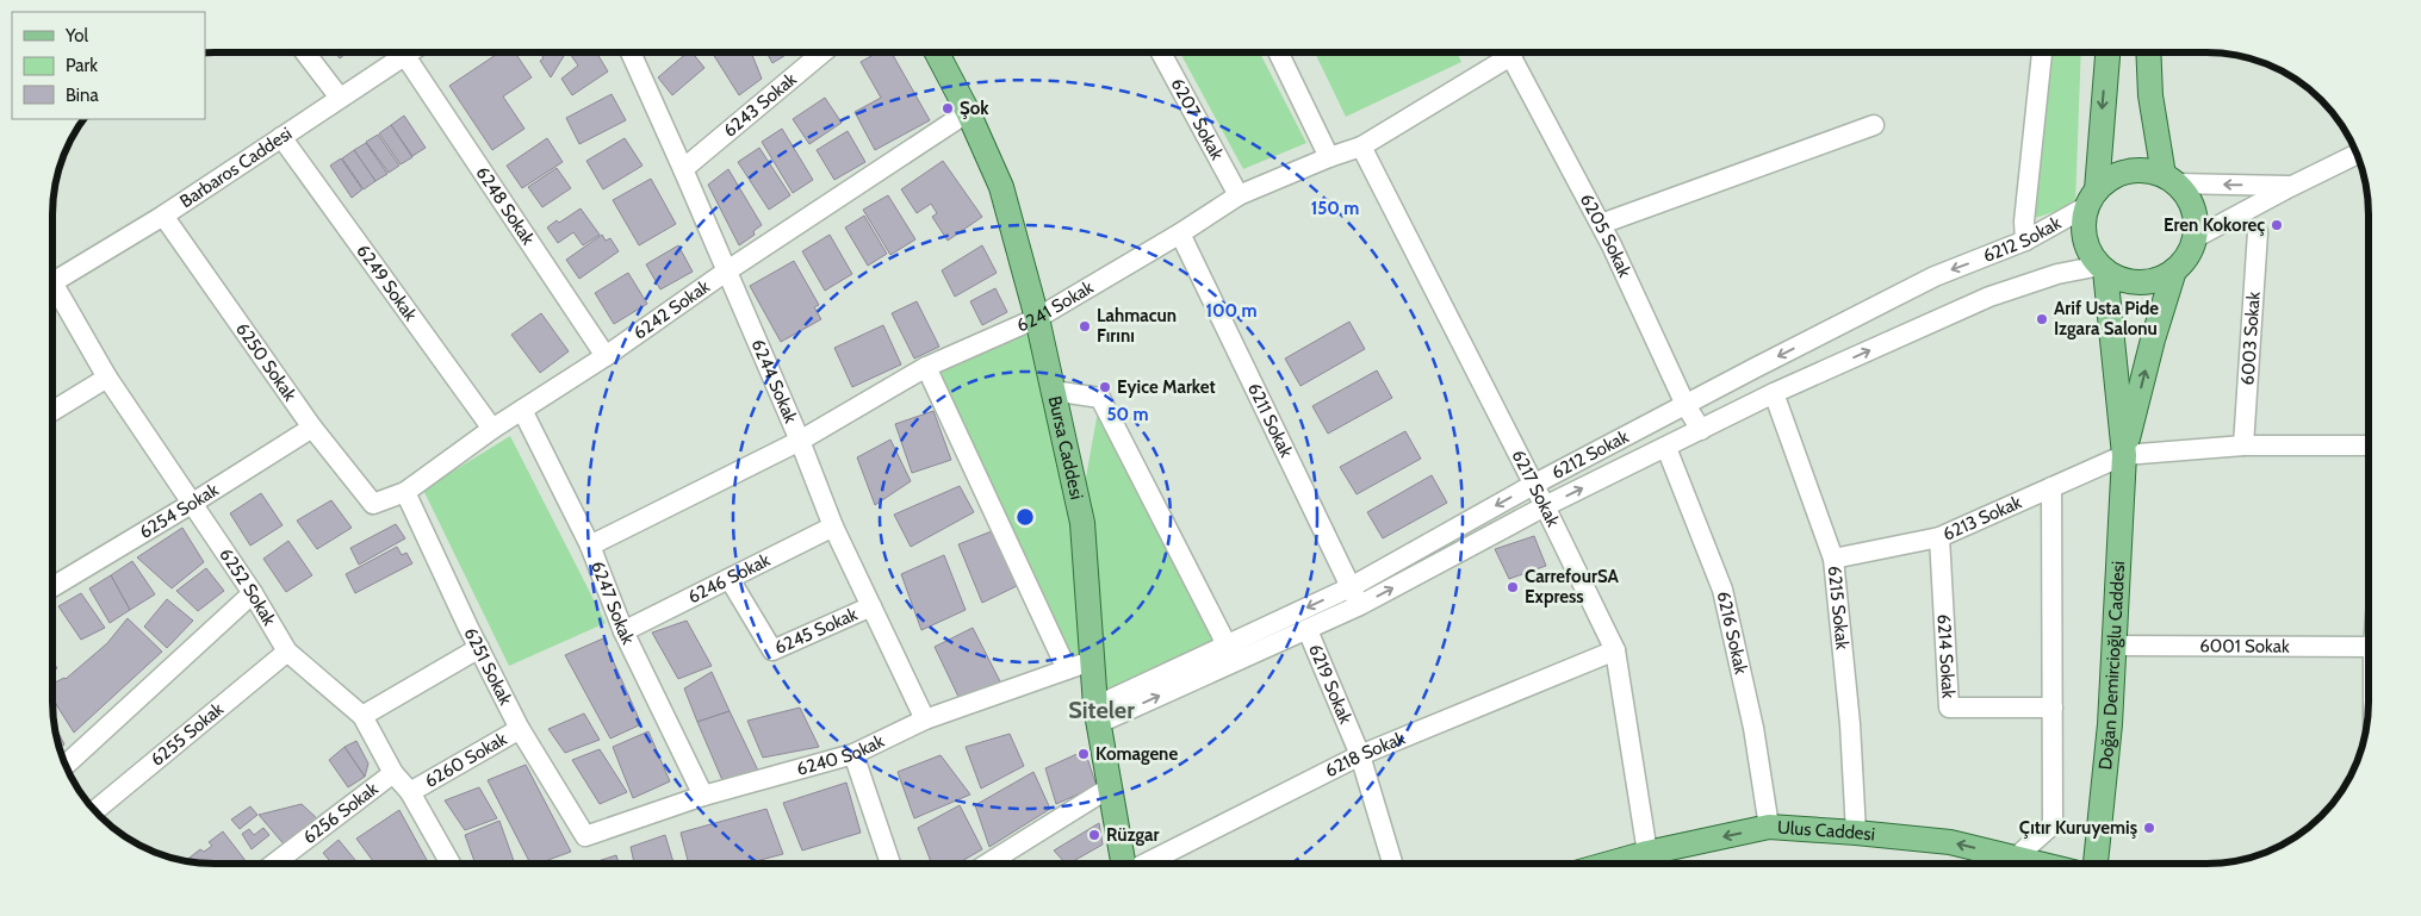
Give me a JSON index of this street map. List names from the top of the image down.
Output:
{
  "streets": {
    "main road": ["Bursa Caddesi", "Doğan Demircioğlu Caddesi", "Ulus Caddesi"],
    "street": [
      "6243 Sokak",
      "6207 Sokak",
      "Barbaros Caddesi",
      "6248 Sokak",
      "6205 Sokak",
      "6212 Sokak",
      "6249 Sokak",
      "6241 Sokak",
      "6242 Sokak",
      "6003 Sokak",
      "6250 Sokak",
      "6244 Sokak",
      "6211 Sokak",
      "6217 Sokak",
      "6254 Sokak",
      "6213 Sokak",
      "6246 Sokak",
      "6252 Sokak",
      "6247 Sokak",
      "6215 Sokak",
      "6245 Sokak",
      "6216 Sokak",
      "6001 Sokak",
      "6214 Sokak",
      "6251 Sokak",
      "6219 Sokak",
      "6255 Sokak",
      "6240 Sokak",
      "6218 Sokak",
      "6260 Sokak",
      "6256 Sokak"
    ]
  },
  "crossings": [
    ["6243 Sokak", "6244 Sokak"],
    ["6207 Sokak", "6241 Sokak"],
    ["Barbaros Caddesi", "6248 Sokak"],
    ["Barbaros Caddesi", "6249 Sokak"],
    ["Barbaros Caddesi", "6250 Sokak"],
    ["6248 Sokak", "6242 Sokak"],
    ["6205 Sokak", "6212 Sokak"],
    ["6212 Sokak", "6211 Sokak"],
    ["6212 Sokak", "Bursa Caddesi"],
    ["6212 Sokak", "6217 Sokak"],
    ["6212 Sokak", "6215 Sokak"],
    ["6212 Sokak", "6216 Sokak"],
    ["6212 Sokak", "6219 Sokak"],
    ["6249 Sokak", "6242 Sokak"],
    ["6241 Sokak", "6244 Sokak"],
    ["6241 Sokak", "6211 Sokak"],
    ["6241 Sokak", "Bursa Caddesi"],
    ["6241 Sokak", "6217 Sokak"],
    ["6241 Sokak", "6247 Sokak"],
    ["6242 Sokak", "6250 Sokak"],
    ["6242 Sokak", "6244 Sokak"],
    ["6242 Sokak", "Bursa Caddesi"],
    ["6242 Sokak", "6247 Sokak"],
    ["6242 Sokak", "6251 Sokak"],
    ["6003 Sokak", "6213 Sokak"],
    ["6250 Sokak", "6254 Sokak"],
    ["6244 Sokak", "6246 Sokak"],
    ["6244 Sokak", "6245 Sokak"],
    ["6244 Sokak", "6240 Sokak"],
    ["Bursa Caddesi", "6240 Sokak"],
    ["6217 Sokak", "6218 Sokak"],
    ["6217 Sokak", "Ulus Caddesi"],
    ["6254 Sokak", "6252 Sokak"],
    ["6213 Sokak", "6215 Sokak"],
    ["6213 Sokak", "6214 Sokak"],
    ["6213 Sokak", "Doğan Demircioğlu Caddesi"],
    ["6246 Sokak", "6247 Sokak"],
    ["6246 Sokak", "6245 Sokak"],
    ["6252 Sokak", "6255 Sokak"],
    ["6252 Sokak", "6260 Sokak"],
    ["6252 Sokak", "6256 Sokak"],
    ["6247 Sokak", "6240 Sokak"],
    ["6215 Sokak", "Ulus Caddesi"],
    ["6216 Sokak", "Ulus Caddesi"],
    ["6001 Sokak", "Doğan Demircioğlu Caddesi"],
    ["6251 Sokak", "6240 Sokak"],
    ["6251 Sokak", "6260 Sokak"],
    ["6219 Sokak", "6218 Sokak"]
  ],
  "one_way": ["Ulus Caddesi"],
  "districts": ["Siteler"],
  "places": [
    "Şok",
    "Eren Kokoreç",
    "Arif Usta Pide Izgara Salonu",
    "Lahmacun Fırını",
    "Eyice Market",
    "CarrefourSA Express",
    "Komagene",
    "Çıtır Kuruyemiş",
    "Rüzgar"
  ],
  "legend": ["Yol", "Park", "Bina"],
  "rings": ["150 m", "100 m", "50 m"]
}
